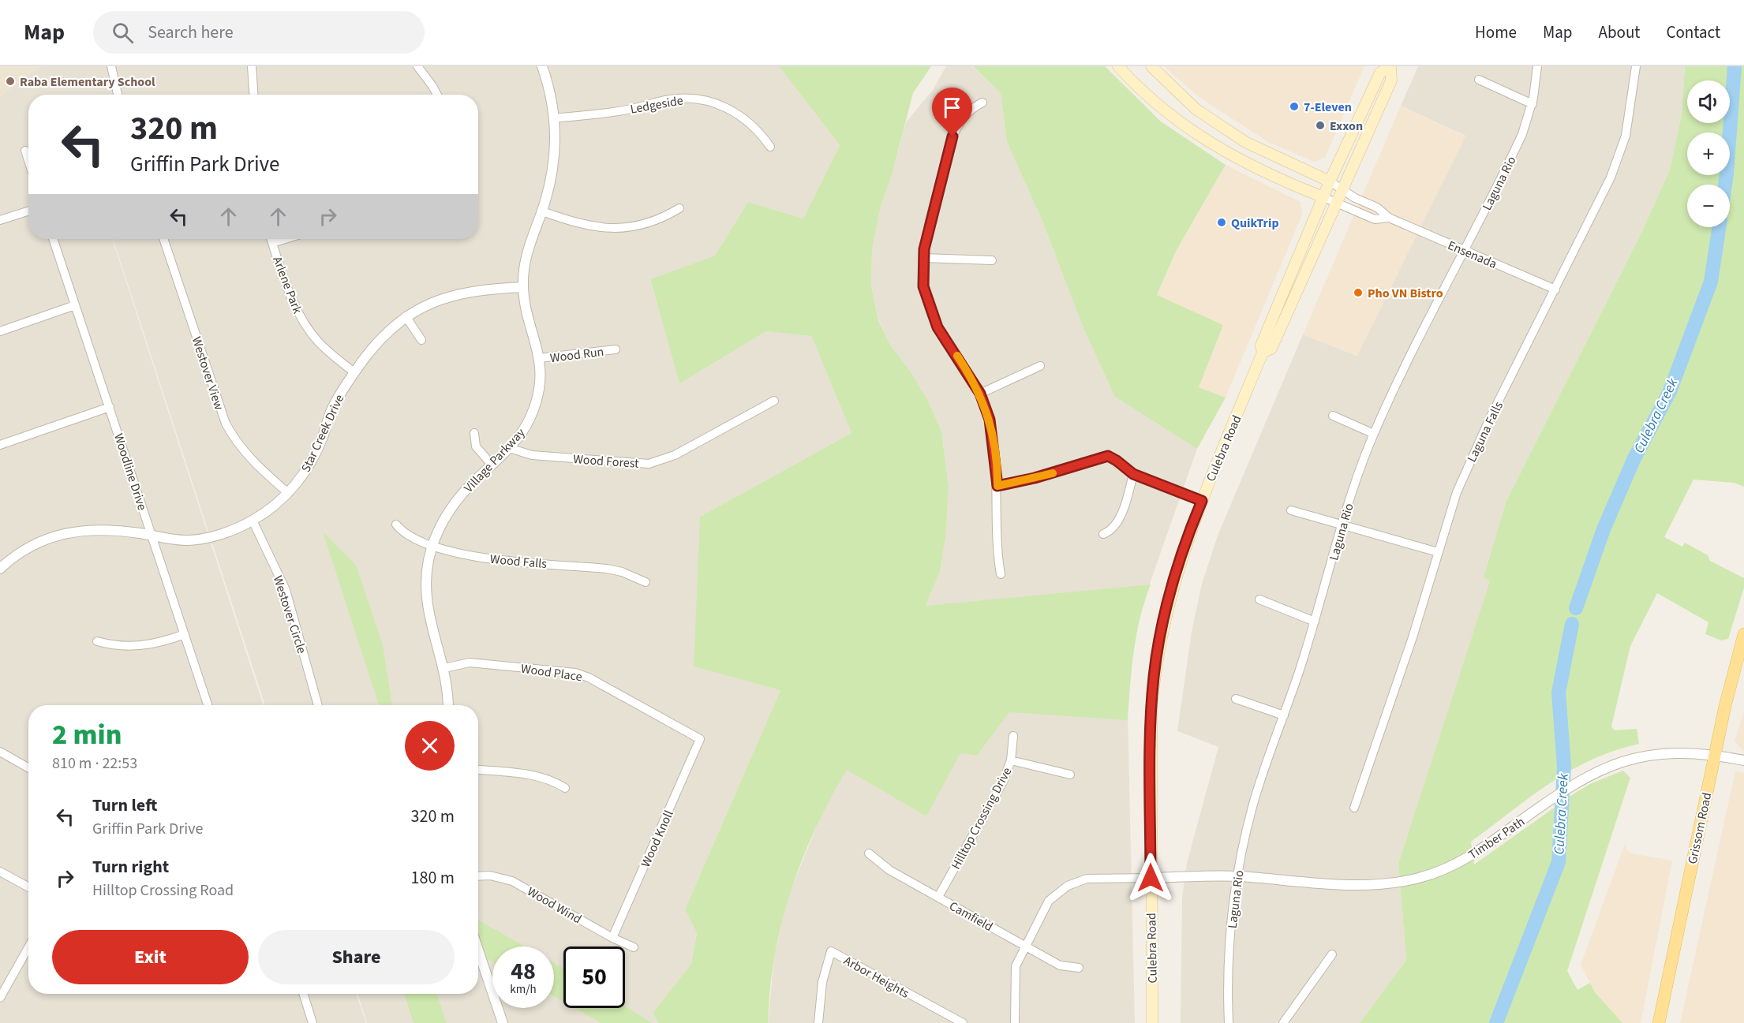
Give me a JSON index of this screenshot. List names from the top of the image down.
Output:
{
  "streets": {
    "main road": ["Culebra Road", "Grissom Road"],
    "street": [
      "Ledgeside",
      "Laguna Rio",
      "Ensenada",
      "Arlene Park",
      "Wood Run",
      "Westover View",
      "Laguna Falls",
      "Star Creek Drive",
      "Village Parkway",
      "Wood Forest",
      "Woodline Drive",
      "Wood Falls",
      "Westover Circle",
      "Wood Place",
      "Hilltop Crossing Drive",
      "Timber Path",
      "Wood Knoll",
      "Wood Wind",
      "Camfield",
      "Arbor Heights"
    ]
  },
  "crossings": [
    ["Ledgeside", "Village Parkway"],
    ["Laguna Rio", "Ensenada"],
    ["Laguna Rio", "Timber Path"],
    ["Ensenada", "Laguna Falls"],
    ["Ensenada", "Culebra Road"],
    ["Arlene Park", "Star Creek Drive"],
    ["Wood Run", "Village Parkway"],
    ["Westover View", "Star Creek Drive"],
    ["Star Creek Drive", "Village Parkway"],
    ["Star Creek Drive", "Woodline Drive"],
    ["Star Creek Drive", "Westover Circle"],
    ["Culebra Road", "Timber Path"],
    ["Village Parkway", "Wood Forest"],
    ["Village Parkway", "Wood Falls"],
    ["Village Parkway", "Wood Place"],
    ["Wood Place", "Wood Knoll"],
    ["Hilltop Crossing Drive", "Camfield"],
    ["Grissom Road", "Timber Path"],
    ["Wood Knoll", "Wood Wind"]
  ],
  "water": ["Culebra Creek"],
  "places": [
    "Raba Elementary School",
    "7-Eleven",
    "Exxon",
    "QuikTrip",
    "Pho VN Bistro"
  ],
  "page": {
    "header": "Map",
    "search": "Search here",
    "nav": [
      "Home",
      "Map",
      "About",
      "Contact"
    ],
    "map_buttons": ["+", "−"],
    "turn": ["320 m", "Griffin Park Drive"],
    "heading": ["2 min", "810 m · 22:53"],
    "list": [
      {
        "name": "Turn left",
        "note": "Griffin Park Drive",
        "value": "320 m"
      },
      {
        "name": "Turn right",
        "note": "Hilltop Crossing Road",
        "value": "180 m"
      }
    ],
    "buttons": ["Exit", "Share"],
    "speed": "48 km/h",
    "limit": "50"
  }
}
